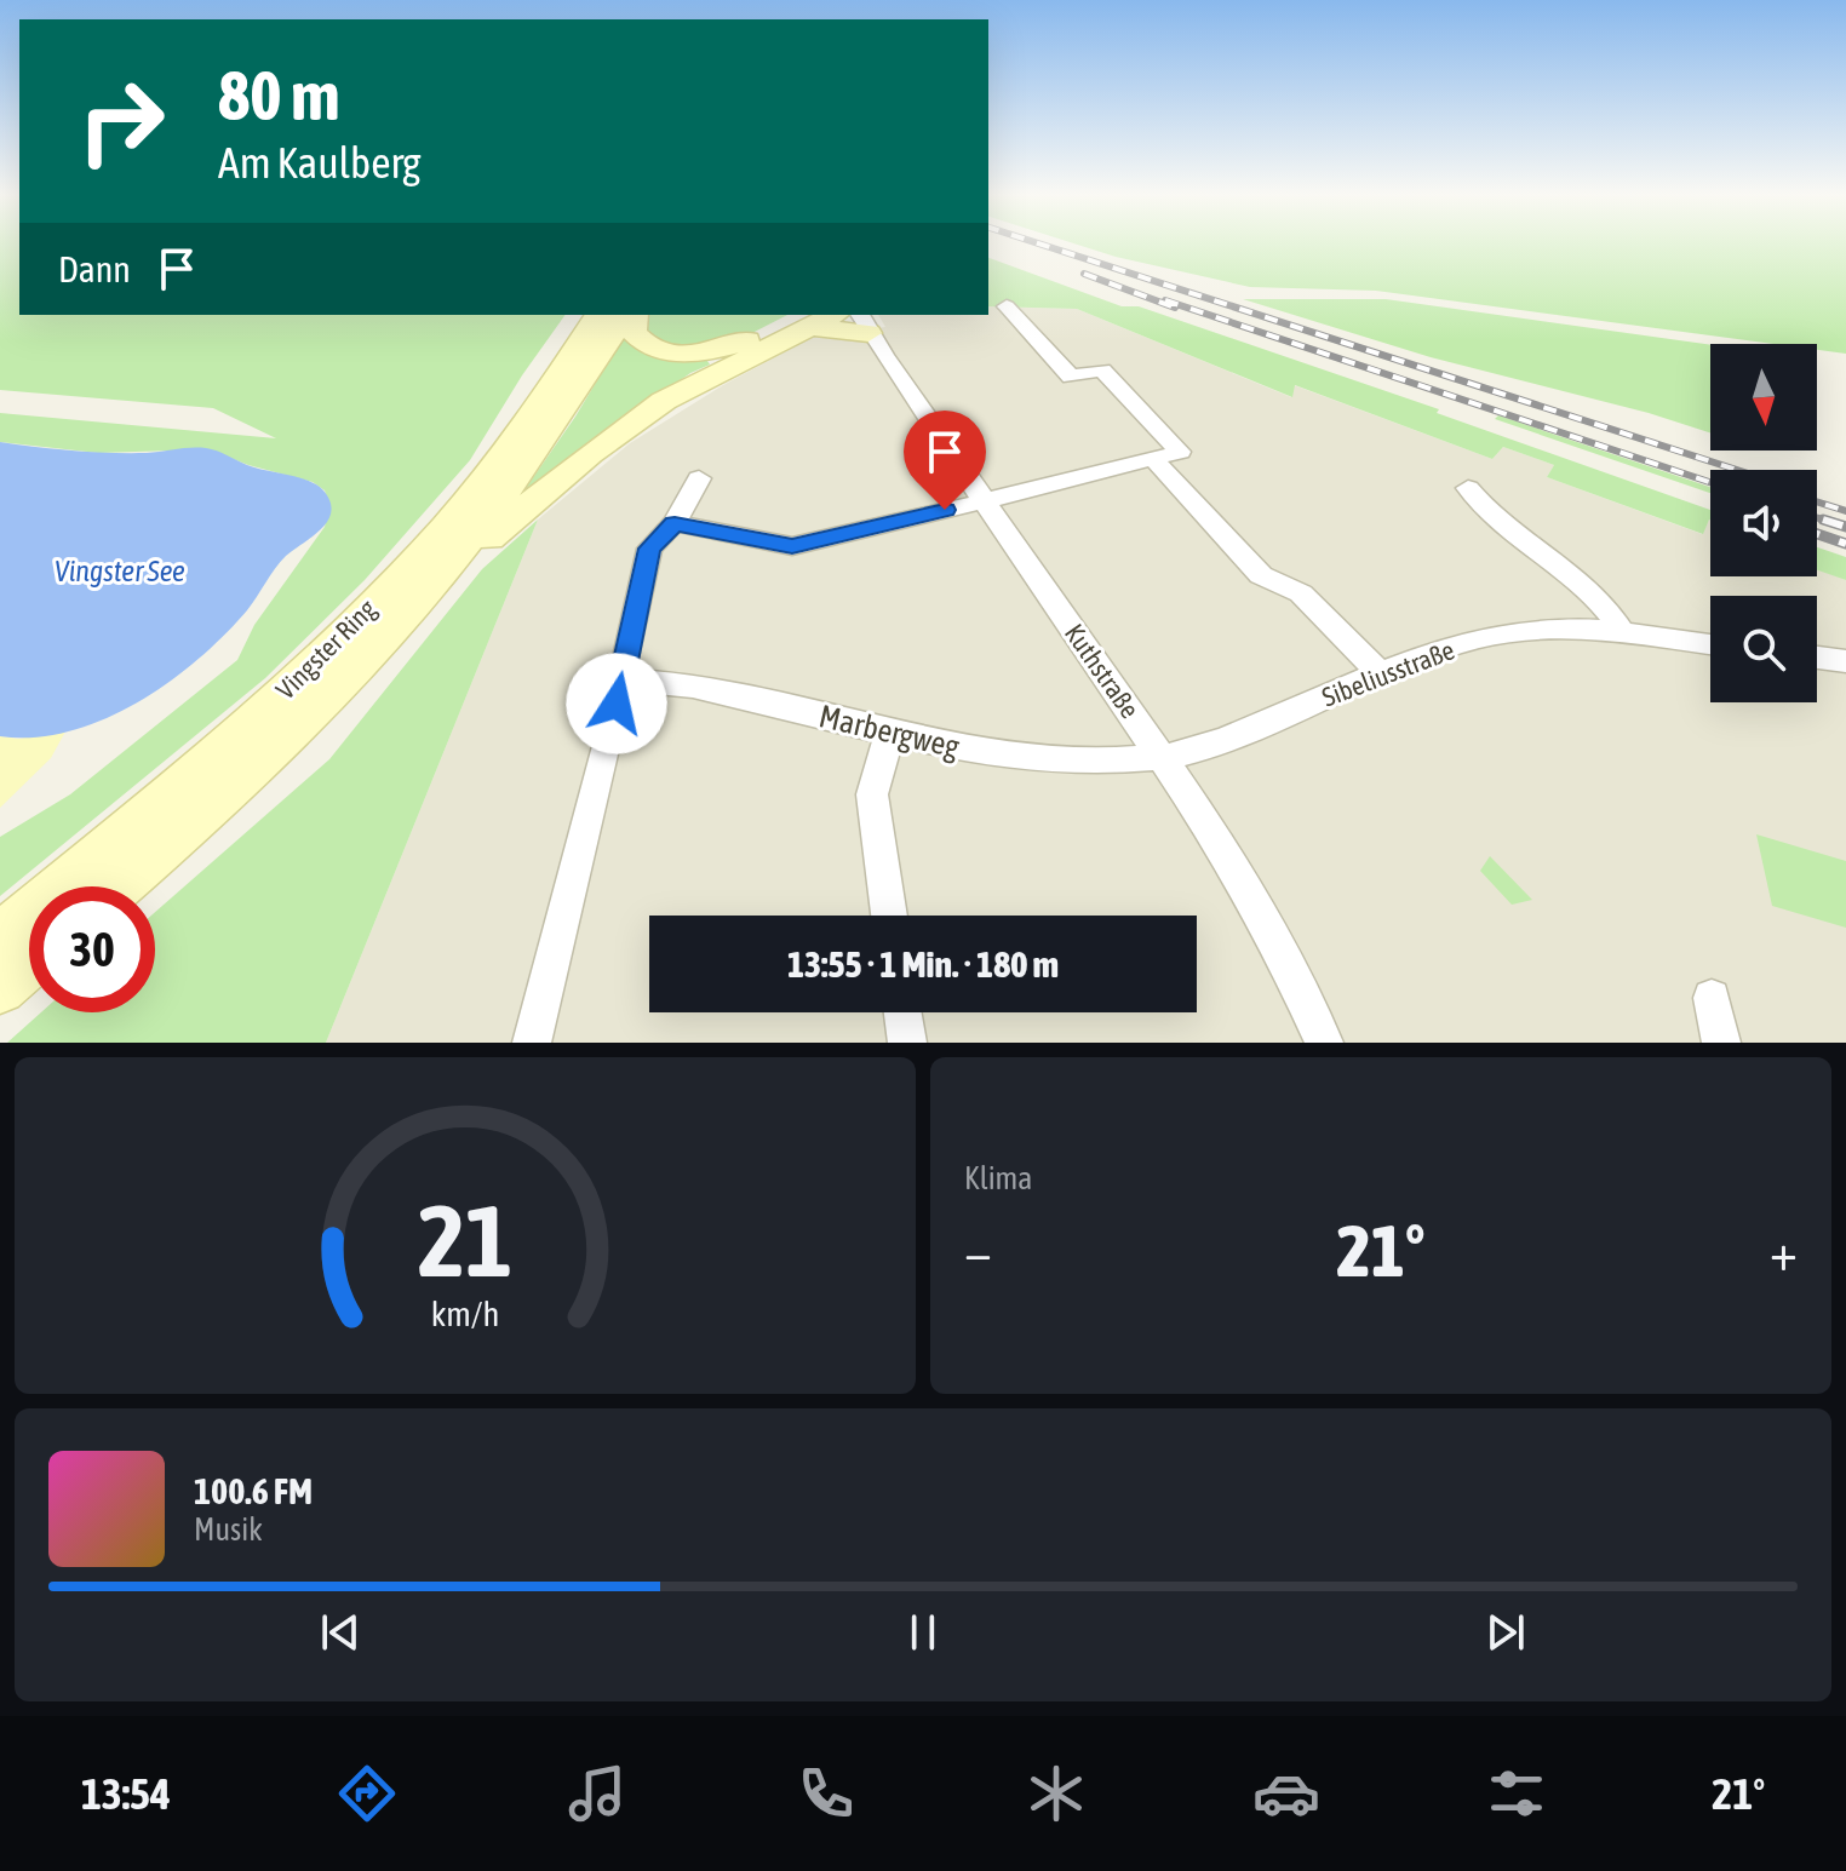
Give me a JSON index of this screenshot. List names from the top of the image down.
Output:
{
  "streets": {
    "main road": ["Vingster Ring"],
    "street": ["Kuthstraße", "Sibeliusstraße", "Marbergweg"]
  },
  "crossings": [
    ["Kuthstraße", "Sibeliusstraße"],
    ["Kuthstraße", "Marbergweg"],
    ["Sibeliusstraße", "Marbergweg"]
  ],
  "water": ["Vingster See"],
  "north": "bottom",
  "page": {
    "turn": ["80 m", "Am Kaulberg"],
    "then": "Dann",
    "limit": "30",
    "trip": "13:55 · 1 Min. · 180 m",
    "tile": "Klima",
    "heat": ["−", "21°", "+"],
    "song": ["100.6 FM", "Musik"],
    "tabs": ["13:54", "21°"],
    "gauge": ["21", "km/h"]
  }
}
